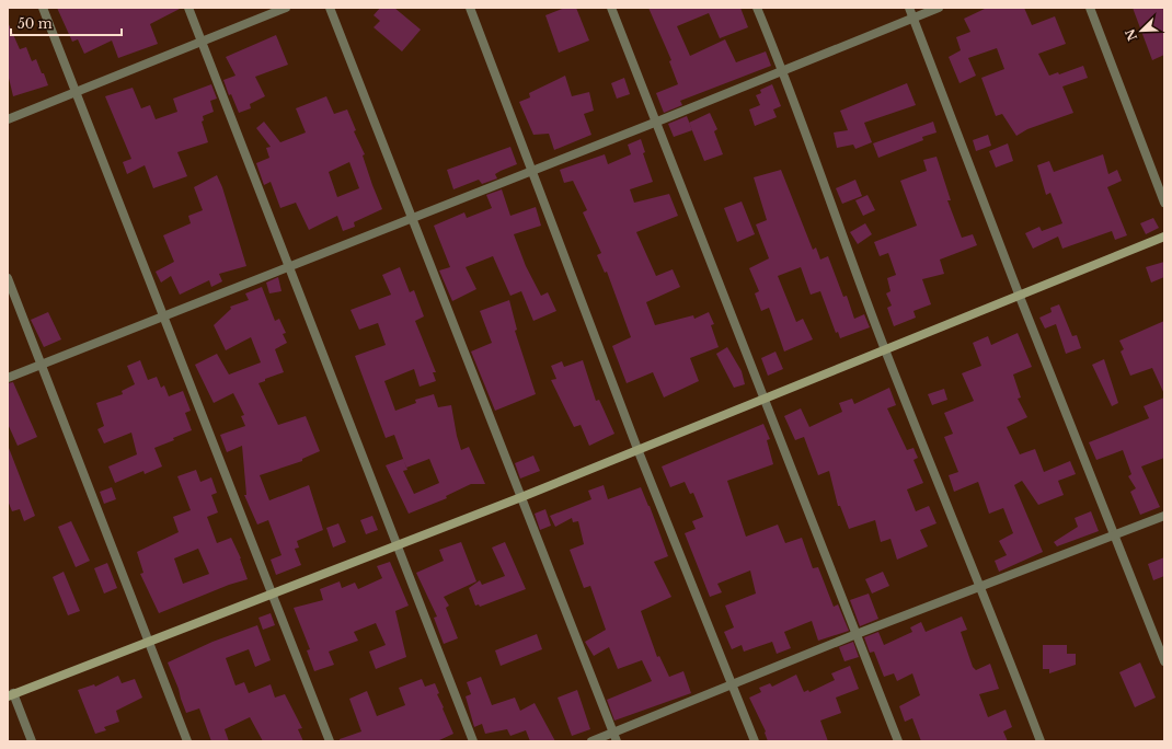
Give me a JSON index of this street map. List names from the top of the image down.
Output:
{
  "scale_bar": "50 m",
  "north": "bottom left"
}
